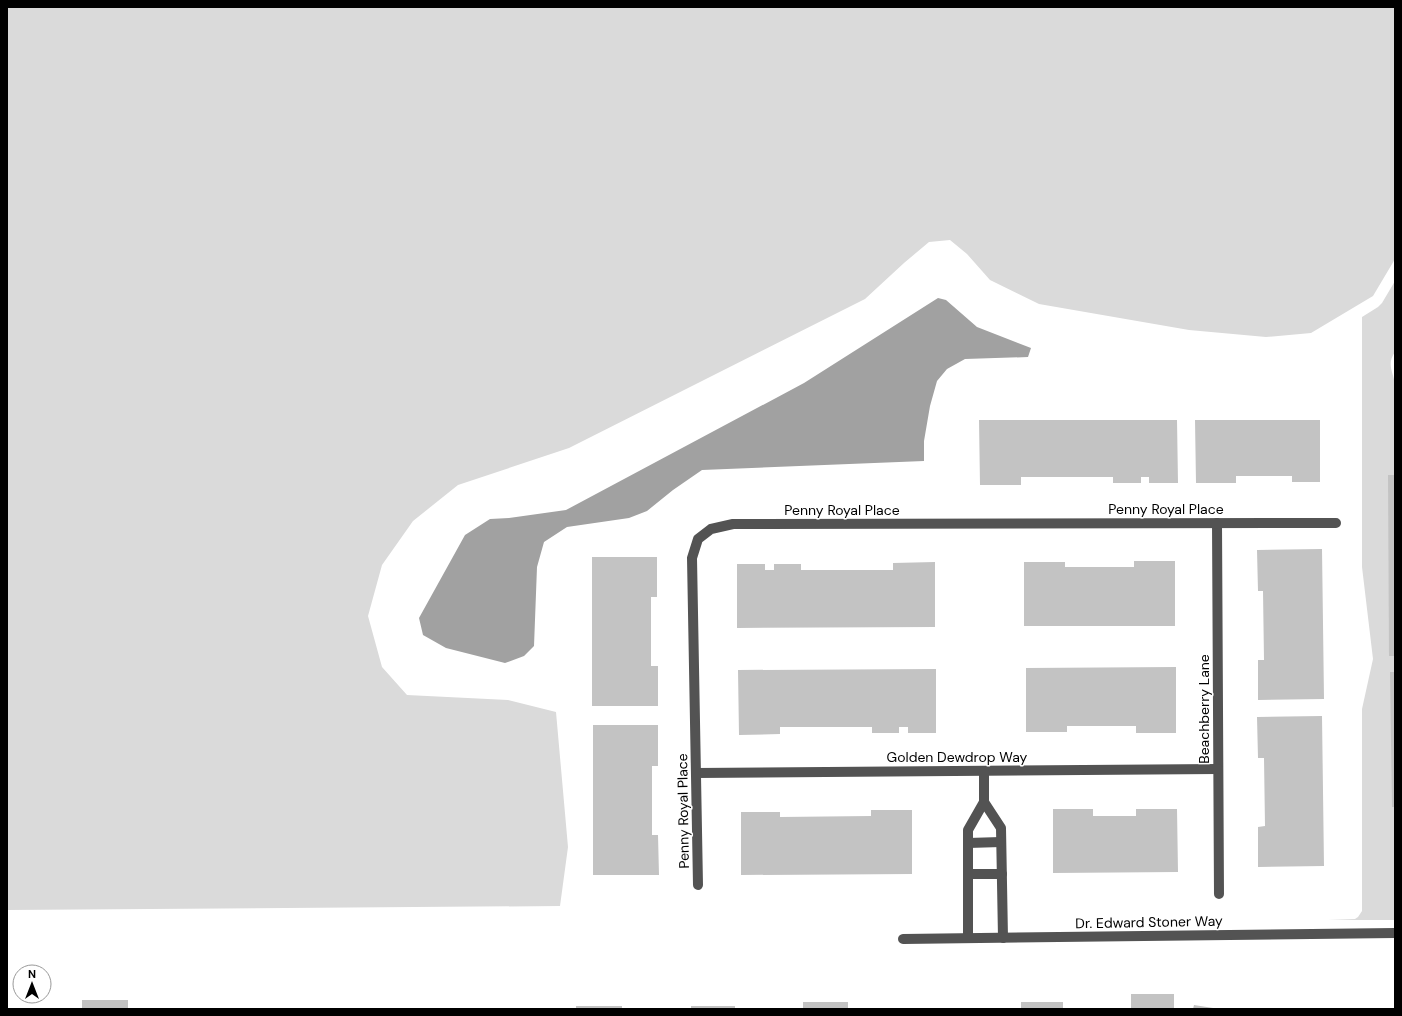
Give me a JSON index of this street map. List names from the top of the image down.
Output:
{
  "streets": {
    "street": [
      "Penny Royal Place",
      "Beachberry Lane",
      "Golden Dewdrop Way",
      "Dr. Edward Stoner Way"
    ]
  },
  "crossings": [
    ["Penny Royal Place", "Beachberry Lane"],
    ["Penny Royal Place", "Golden Dewdrop Way"],
    ["Beachberry Lane", "Golden Dewdrop Way"]
  ],
  "north": "top"
}
